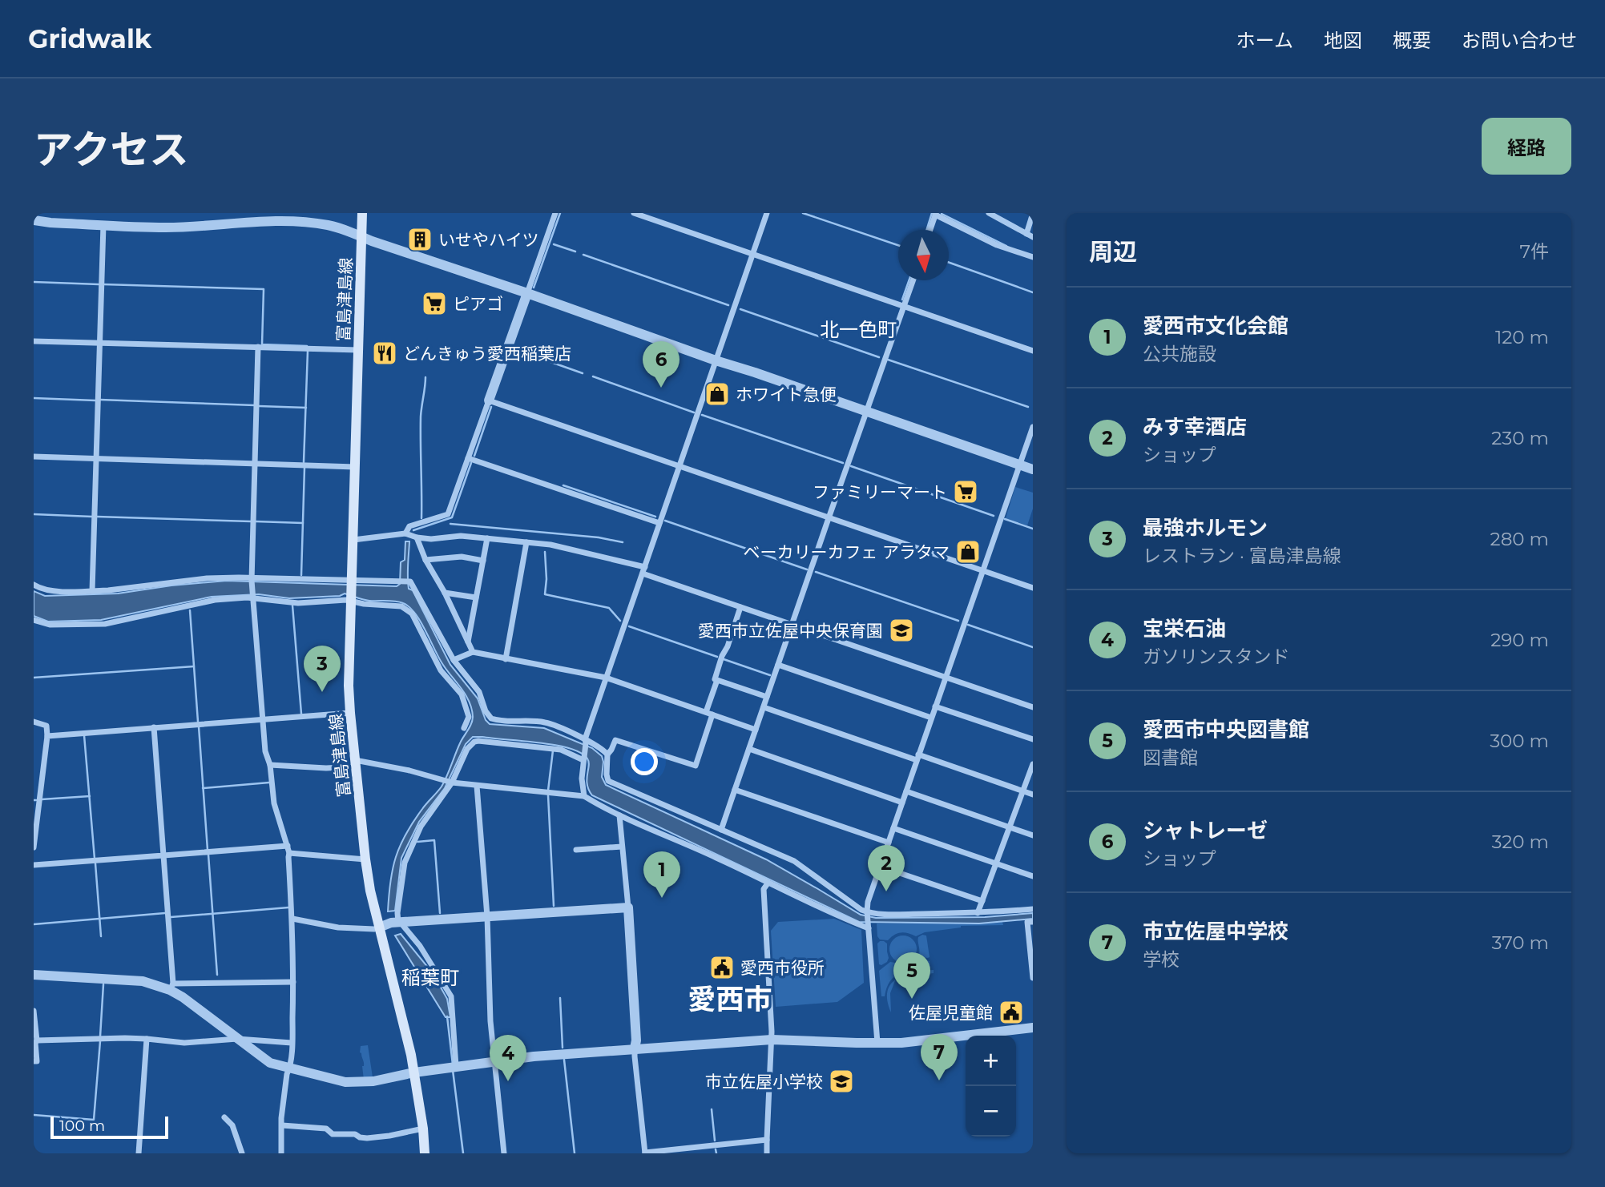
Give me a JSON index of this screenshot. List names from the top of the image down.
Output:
{
  "streets": {
    "main road": ["富島津島線"]
  },
  "districts": ["北一色町", "稲葉町", "愛西市"],
  "places": {
    "building": ["いせやハイツ"],
    "supermarket": ["ピアゴ", "ファミリーマート"],
    "restaurant": ["どんきゅう愛西稲葉店"],
    "shop": ["ホワイト急便", "ベーカリーカフェ アラタマ"],
    "school or university": ["愛西市立佐屋中央保育園", "市立佐屋小学校"],
    "public building": ["愛西市役所", "佐屋児童館"]
  },
  "scale_bar": "100 m",
  "north": "bottom",
  "page": {
    "header": "Gridwalk",
    "nav": [
      "ホーム",
      "地図",
      "概要",
      "お問い合わせ"
    ],
    "title": "アクセス",
    "buttons": "経路",
    "heading": ["周辺", "7件"],
    "list": [
      {
        "mark": "1",
        "name": "愛西市文化会館",
        "note": "公共施設",
        "value": "120 m"
      },
      {
        "mark": "2",
        "name": "みす幸酒店",
        "note": "ショップ",
        "value": "230 m"
      },
      {
        "mark": "3",
        "name": "最強ホルモン",
        "note": "レストラン · 富島津島線",
        "value": "280 m"
      },
      {
        "mark": "4",
        "name": "宝栄石油",
        "note": "ガソリンスタンド",
        "value": "290 m"
      },
      {
        "mark": "5",
        "name": "愛西市中央図書館",
        "note": "図書館",
        "value": "300 m"
      },
      {
        "mark": "6",
        "name": "シャトレーゼ",
        "note": "ショップ",
        "value": "320 m"
      },
      {
        "mark": "7",
        "name": "市立佐屋中学校",
        "note": "学校",
        "value": "370 m"
      }
    ],
    "pins": [
      "6",
      "3",
      "2",
      "1",
      "5",
      "7",
      "4"
    ],
    "map_buttons": ["+", "−"],
    "scale": "100 m"
  }
}
